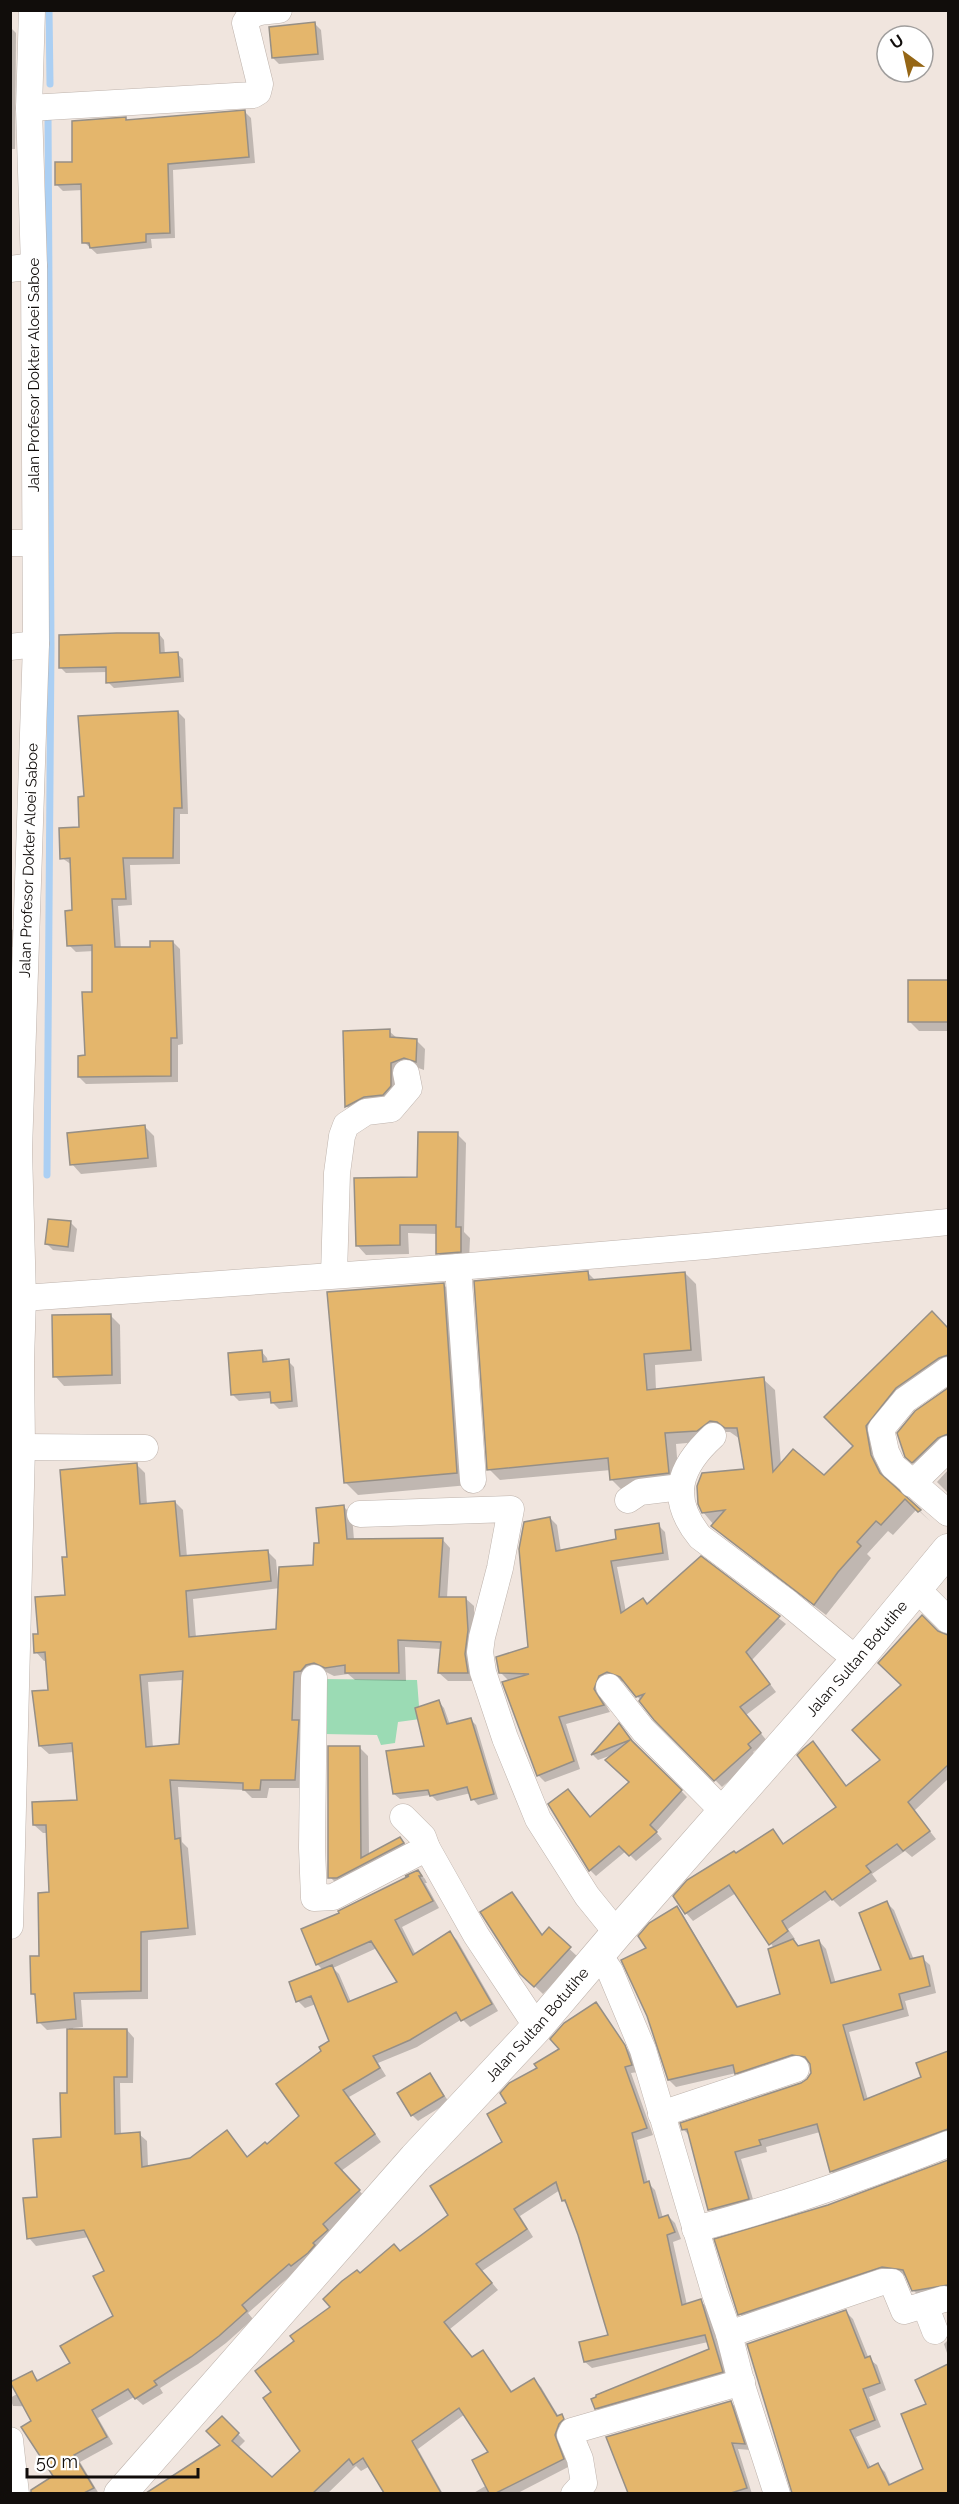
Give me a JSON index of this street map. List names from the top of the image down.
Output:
{
  "streets": {
    "main road": ["Jalan Sultan Botutihe"],
    "street": ["Jalan Profesor Dokter Aloei Saboe"]
  },
  "scale_bar": "50 m",
  "north": "top left"
}
